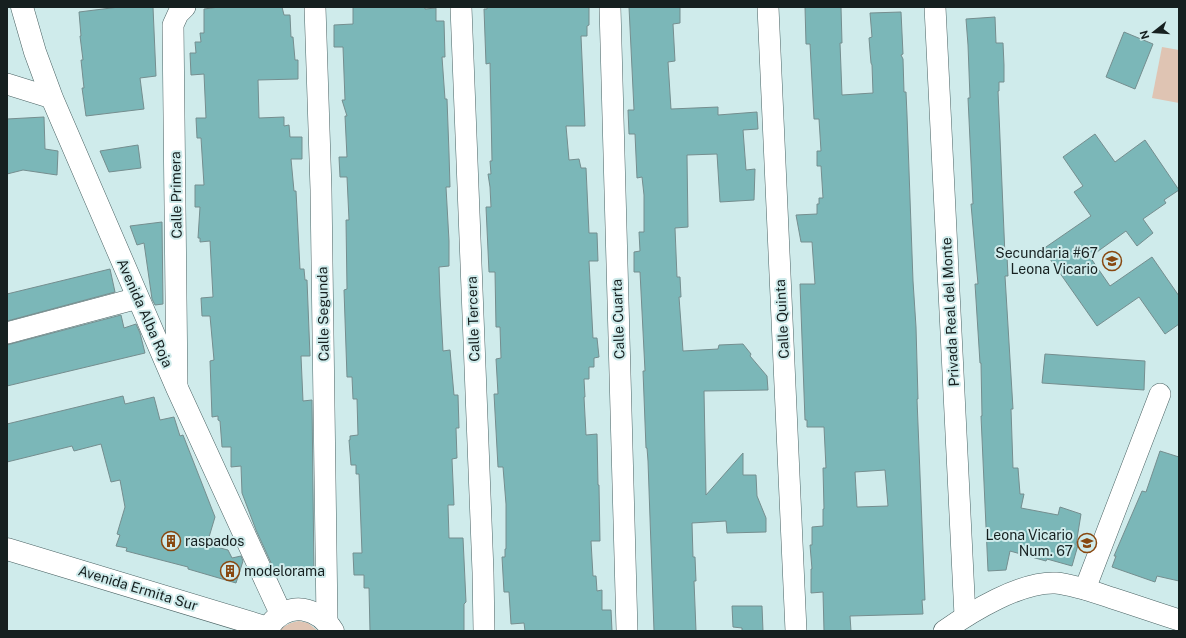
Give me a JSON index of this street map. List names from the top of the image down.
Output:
{
  "streets": {
    "main road": ["Avenida Alba Roja", "Avenida Ermita Sur"],
    "street": [
      "Calle Primera",
      "Privada Real del Monte",
      "Calle Segunda",
      "Calle Tercera",
      "Calle Cuarta",
      "Calle Quinta"
    ]
  },
  "crossings": [
    ["Calle Primera", "Avenida Alba Roja"],
    ["Avenida Alba Roja", "Avenida Ermita Sur"]
  ],
  "places": {
    "school or university": ["Secundaria #67 Leona Vicario", "Leona Vicario Num. 67"],
    "building": ["raspados", "modelorama"]
  },
  "north": "left"
}
